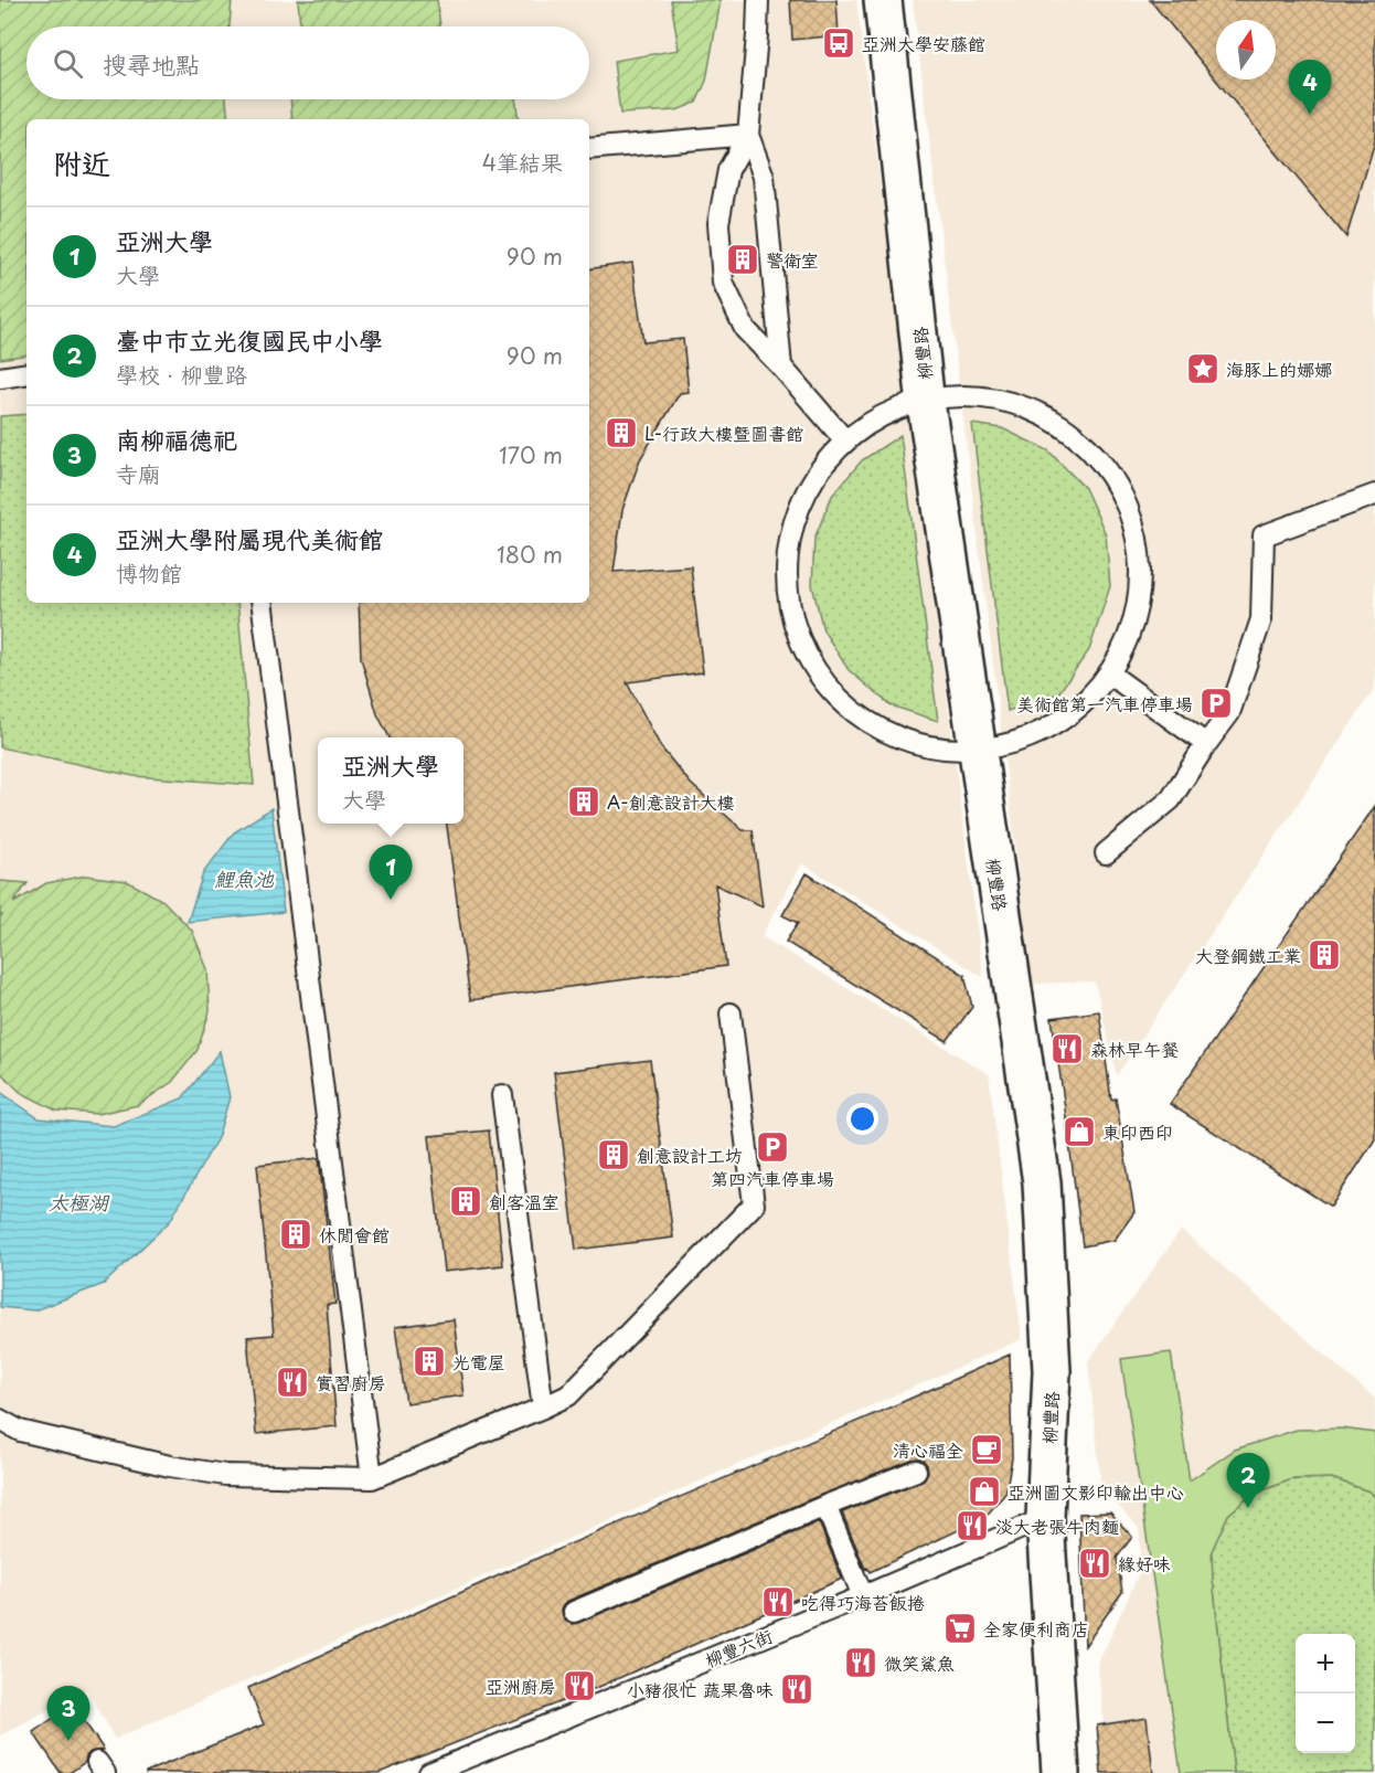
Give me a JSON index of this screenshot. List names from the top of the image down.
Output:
{
  "streets": {
    "street": ["柳豐路"],
    "lane": ["柳豐六街"]
  },
  "crossings": [
    ["柳豐路", "柳豐六街"]
  ],
  "water": ["鯉魚池", "太極湖"],
  "places": {
    "bus stop": ["亞洲大學安藤館"],
    "building": [
      "警衛室",
      "L-行政大樓暨圖書館",
      "A-創意設計大樓",
      "大登鋼鐵工業",
      "創意設計工坊",
      "創客溫室",
      "休閒會館",
      "光電屋"
    ],
    "place": ["海豚上的娜娜"],
    "parking": ["美術館第一汽車停車場", "第四汽車停車場"],
    "restaurant": [
      "森林早午餐",
      "實習廚房",
      "淡大老張牛肉麵",
      "緣好味",
      "吃得巧海苔飯捲",
      "微笑鯊魚",
      "亞洲廚房",
      "小豬很忙 蔬果魯味"
    ],
    "shop": ["東印西印", "亞洲圖文影印輸出中心"],
    "cafe": ["清心福全"],
    "supermarket": ["全家便利商店"]
  },
  "north": "top",
  "page": {
    "search": "搜尋地點",
    "pins": [
      "4",
      "1",
      "2",
      "3"
    ],
    "heading": ["附近", "4筆結果"],
    "list": [
      {
        "mark": "1",
        "name": "亞洲大學",
        "note": "大學",
        "value": "90 m"
      },
      {
        "mark": "2",
        "name": "臺中市立光復國民中小學",
        "note": "學校 · 柳豐路",
        "value": "90 m"
      },
      {
        "mark": "3",
        "name": "南柳福德祀",
        "note": "寺廟",
        "value": "170 m"
      },
      {
        "mark": "4",
        "name": "亞洲大學附屬現代美術館",
        "note": "博物館",
        "value": "180 m"
      }
    ],
    "popup": ["亞洲大學", "大學"],
    "map_buttons": ["+", "−"]
  }
}
